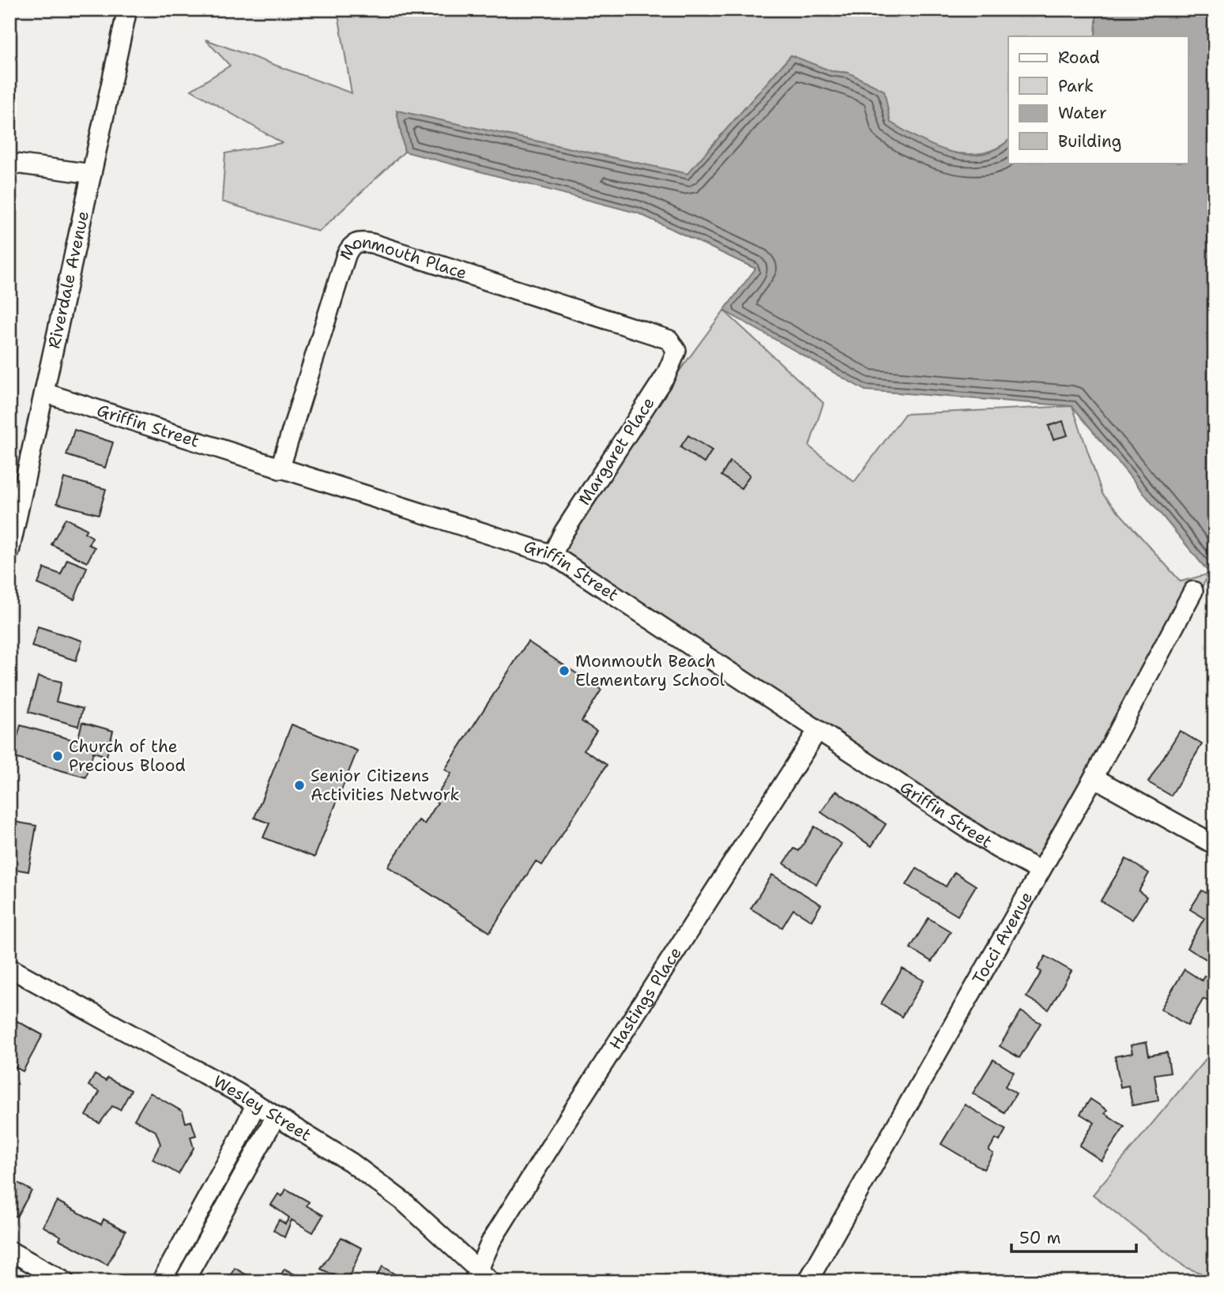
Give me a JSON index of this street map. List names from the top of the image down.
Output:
{
  "streets": {
    "street": [
      "Monmouth Place",
      "Riverdale Avenue",
      "Griffin Street",
      "Margaret Place",
      "Tocci Avenue",
      "Hastings Place",
      "Wesley Street"
    ]
  },
  "crossings": [
    ["Monmouth Place", "Griffin Street"],
    ["Monmouth Place", "Margaret Place"],
    ["Riverdale Avenue", "Griffin Street"],
    ["Griffin Street", "Margaret Place"],
    ["Griffin Street", "Tocci Avenue"],
    ["Griffin Street", "Hastings Place"],
    ["Hastings Place", "Wesley Street"]
  ],
  "places": ["Monmouth Beach Elementary School", "Church of the Precious Blood", "Senior Citizens Activities Network"],
  "legend": [
    "Road",
    "Park",
    "Water",
    "Building"
  ],
  "scale_bar": "50 m"
}
